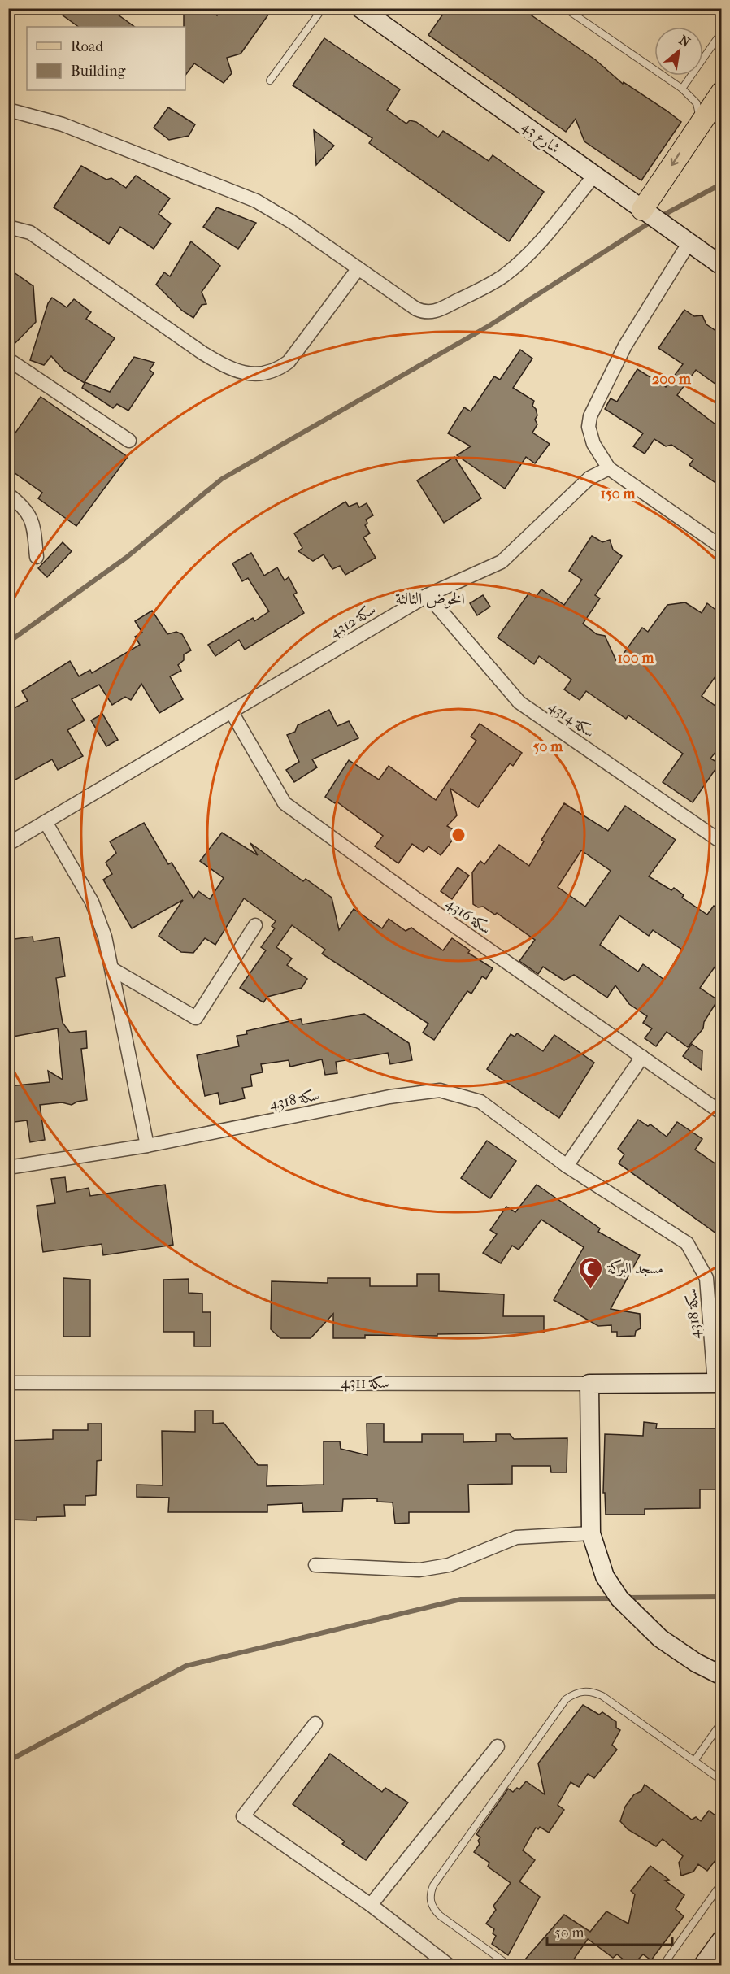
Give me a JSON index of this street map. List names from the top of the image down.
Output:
{
  "streets": {
    "street": [
      "شارع 43",
      "سكة 4312",
      "سكة 4314",
      "سكة 4316",
      "سكة 4318",
      "سكة 4311"
    ]
  },
  "crossings": [
    ["سكة 4312", "سكة 4314"],
    ["سكة 4312", "سكة 4316"],
    ["سكة 4318", "سكة 4311"]
  ],
  "districts": ["الخوض الثالثة"],
  "places": {
    "mosque": ["مسجد البركة"]
  },
  "legend": ["Road", "Building"],
  "scale_bar": "50 m",
  "north": "top right",
  "rings": [
    "200 m",
    "150 m",
    "100 m",
    "50 m"
  ]
}
